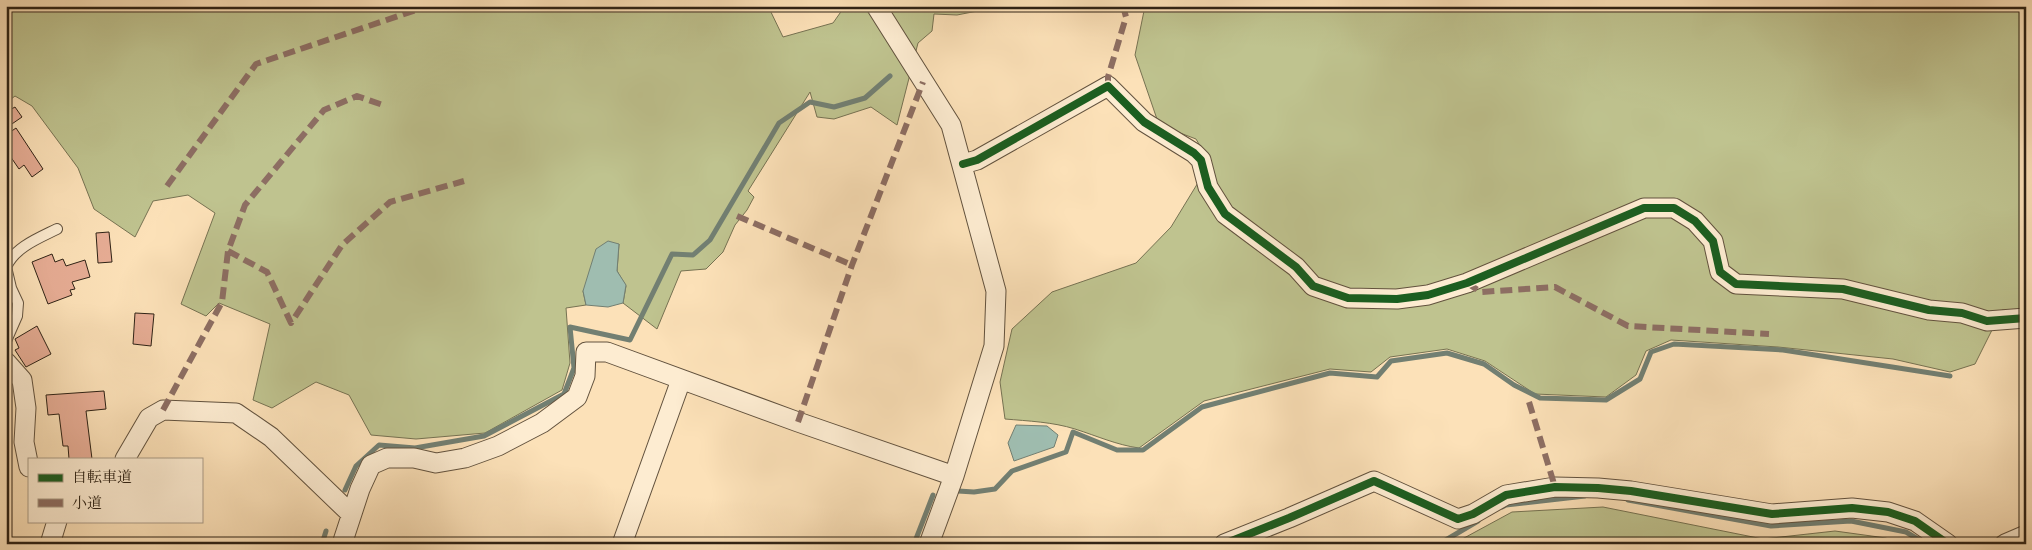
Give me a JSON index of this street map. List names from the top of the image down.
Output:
{
  "legend": ["自転車道", "小道"]
}
